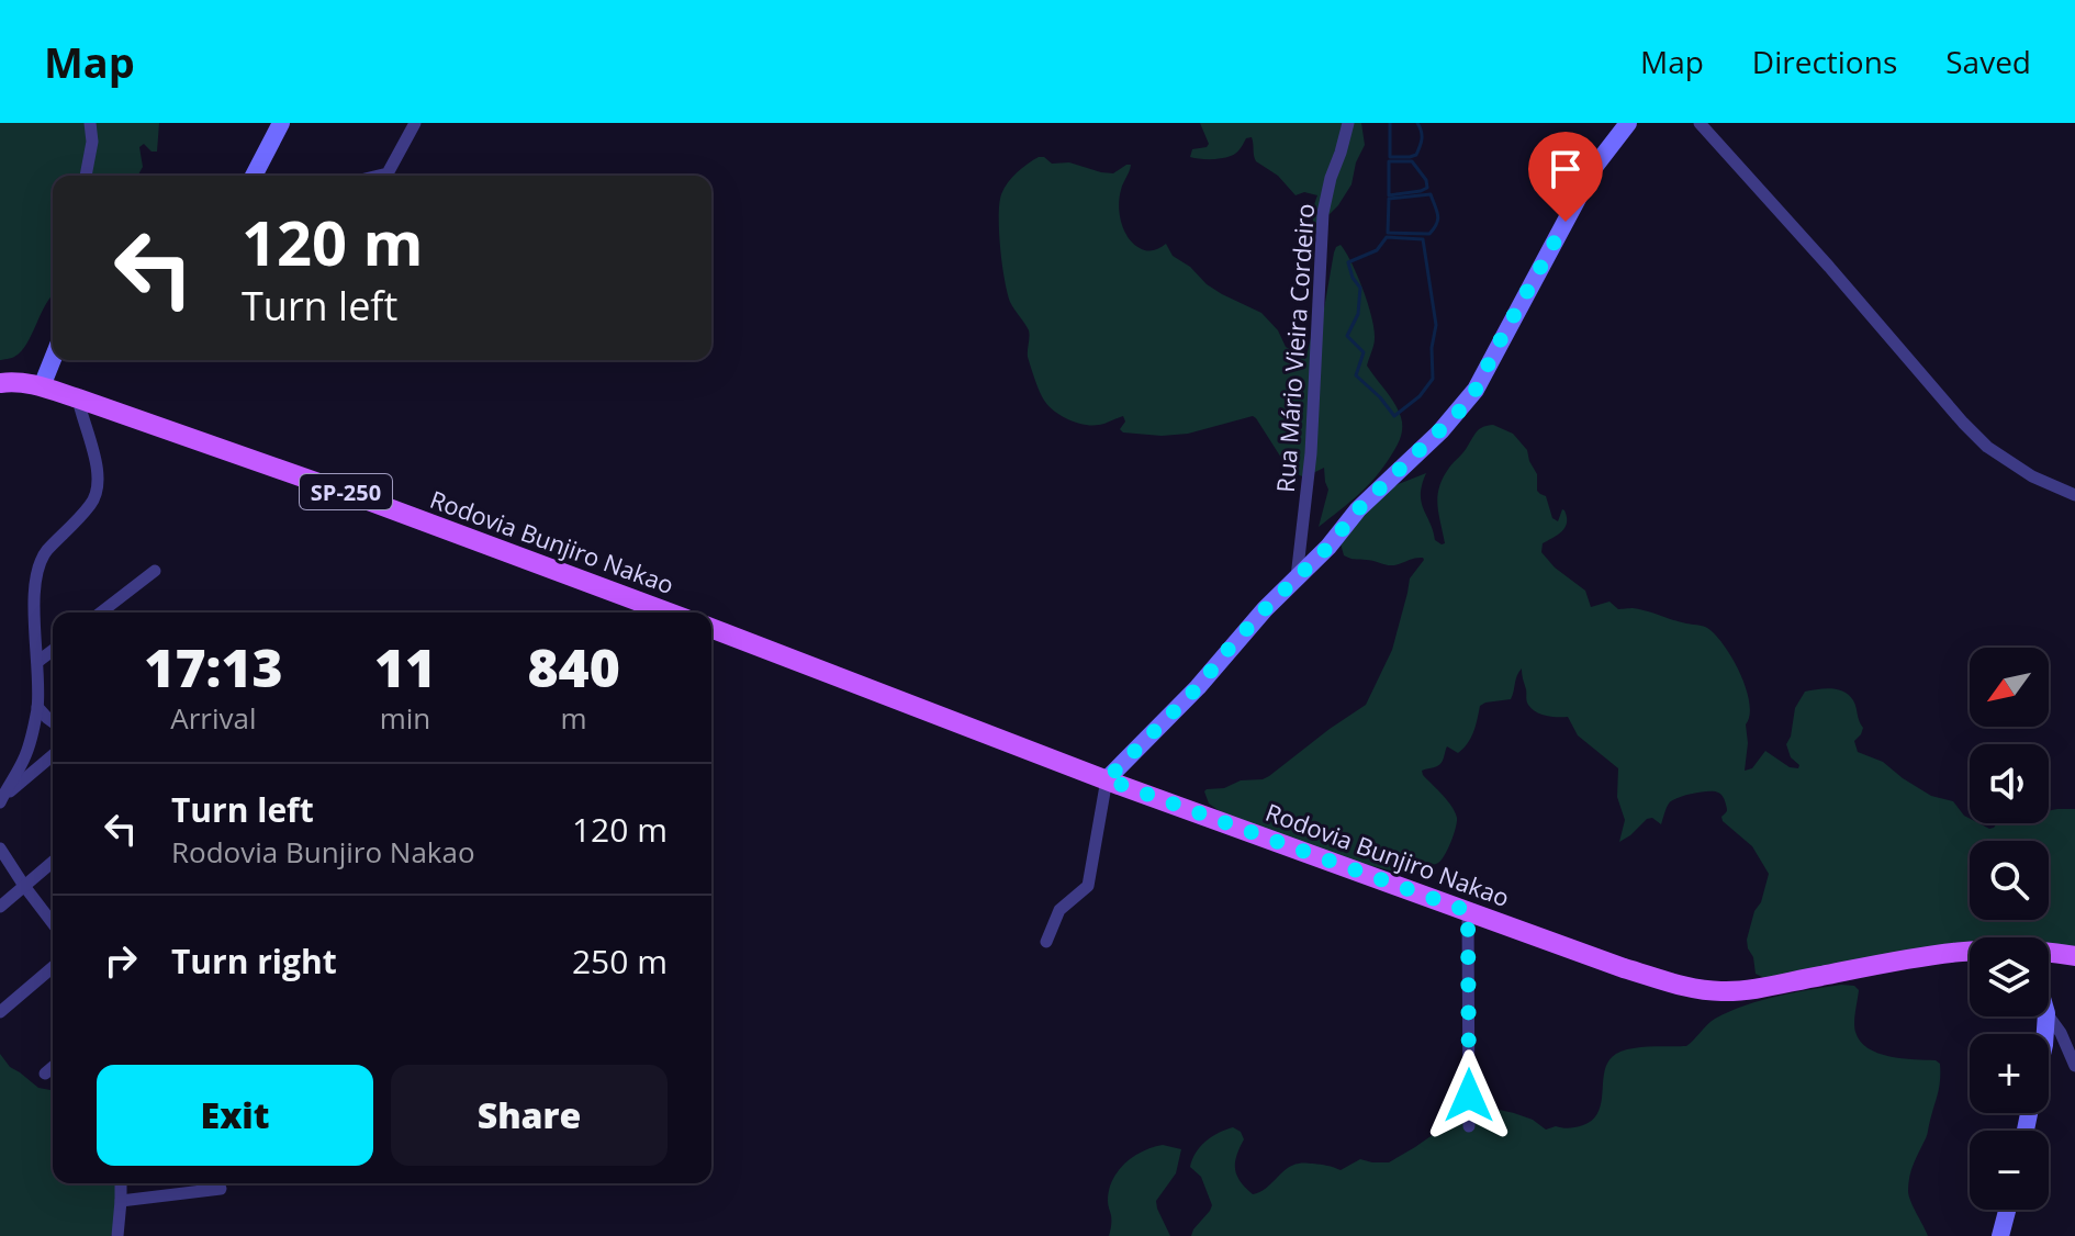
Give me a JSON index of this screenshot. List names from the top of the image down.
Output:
{
  "streets": {
    "main road": ["SP-250", "Rodovia Bunjiro Nakao"],
    "street": ["Rua Mário Vieira Cordeiro"]
  },
  "north": "bottom left",
  "page": {
    "header": "Map",
    "nav": ["Map", "Directions", "Saved"],
    "turn": ["120 m", "Turn left"],
    "eta": [
      "17:13",
      "Arrival",
      "11",
      "min",
      "840",
      "m"
    ],
    "map_buttons": ["+", "−"],
    "list": [
      {
        "name": "Turn left",
        "note": "Rodovia Bunjiro Nakao",
        "value": "120 m"
      },
      {
        "name": "Turn right",
        "value": "250 m"
      }
    ],
    "buttons": ["Exit", "Share"]
  }
}
